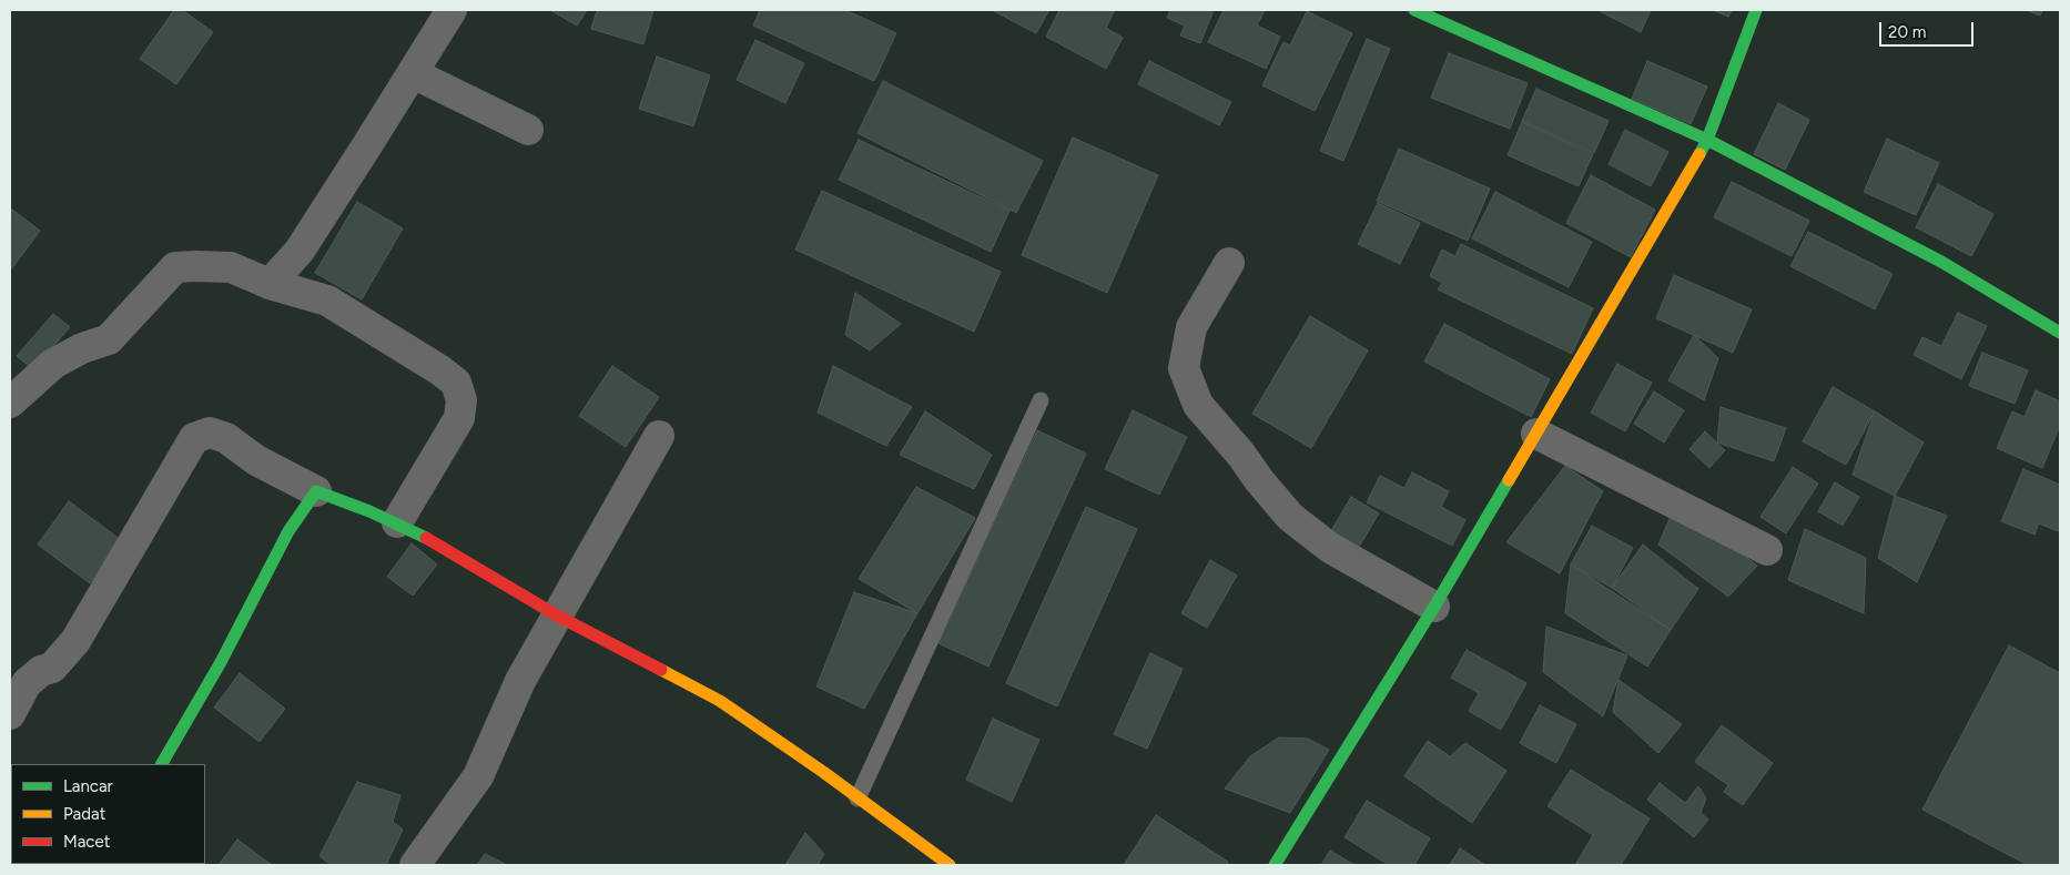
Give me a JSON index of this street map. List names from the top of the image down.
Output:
{
  "legend": ["Lancar", "Padat", "Macet"],
  "scale_bar": "20 m"
}
